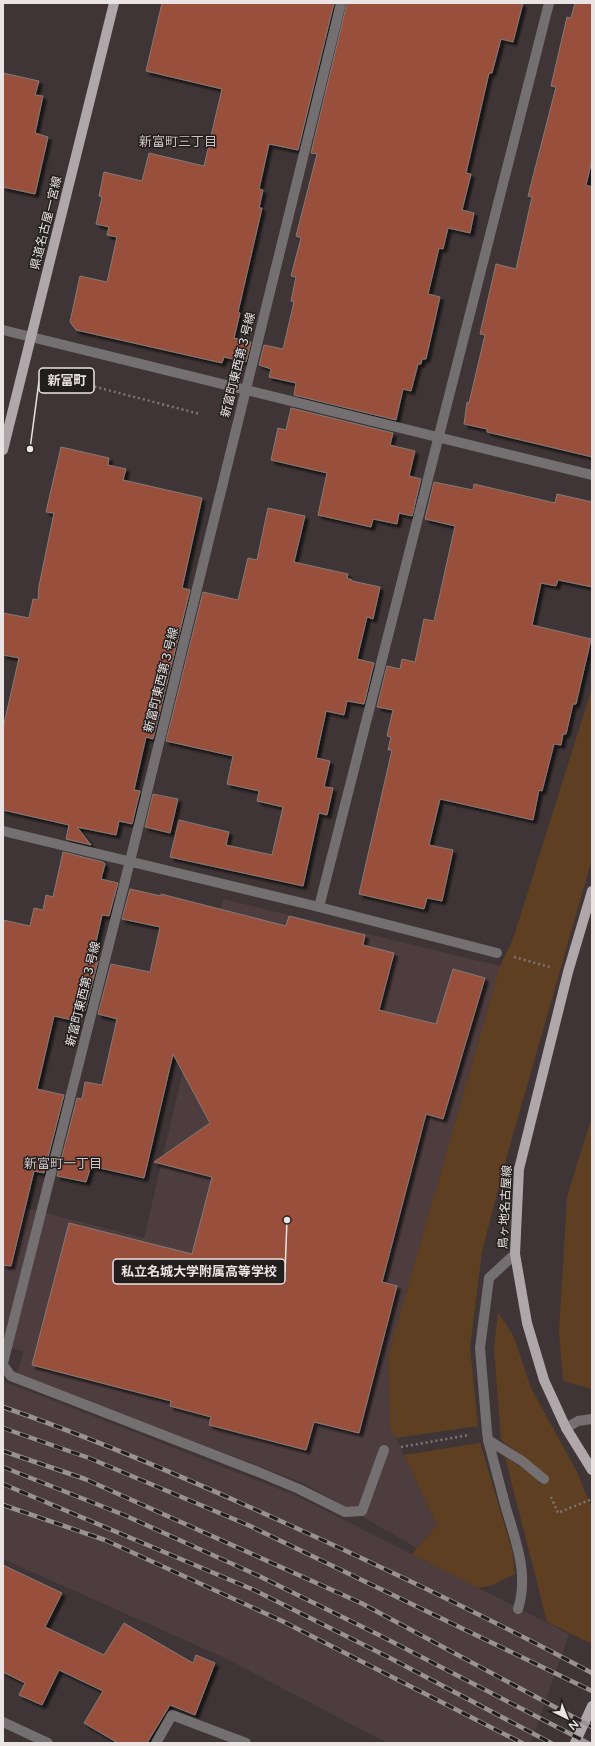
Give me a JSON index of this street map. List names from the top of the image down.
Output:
{
  "streets": {
    "main road": ["県道名古屋一宮線", "鳥ヶ地名古屋線"],
    "street": ["新富町東西第３号線"]
  },
  "districts": ["新富町三丁目", "新富町一丁目"],
  "places": ["新富町", "私立名城大学附属高等学校"],
  "north": "bottom right"
}
